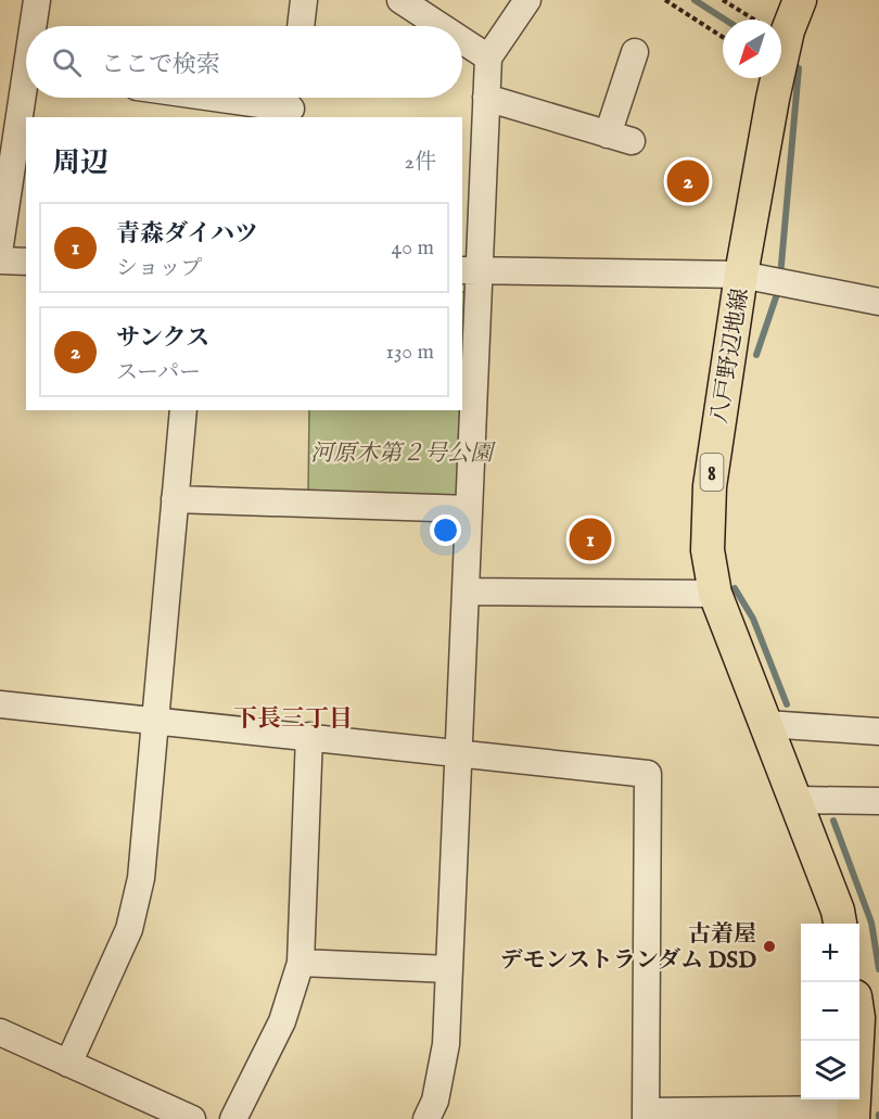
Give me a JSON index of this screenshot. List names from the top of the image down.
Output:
{
  "streets": {
    "main road": ["八戸野辺地線", "8"]
  },
  "districts": ["下長三丁目"],
  "parks": ["河原木第２号公園"],
  "places": ["古着屋 デモンストランダム DSD"],
  "north": "bottom left",
  "page": {
    "search": "ここで検索",
    "heading": ["周辺", "2件"],
    "pins": ["2", "1"],
    "list": [
      {
        "mark": "1",
        "name": "青森ダイハツ",
        "note": "ショップ",
        "value": "40 m"
      },
      {
        "mark": "2",
        "name": "サンクス",
        "note": "スーパー",
        "value": "130 m"
      }
    ],
    "map_buttons": ["+", "−"]
  }
}
